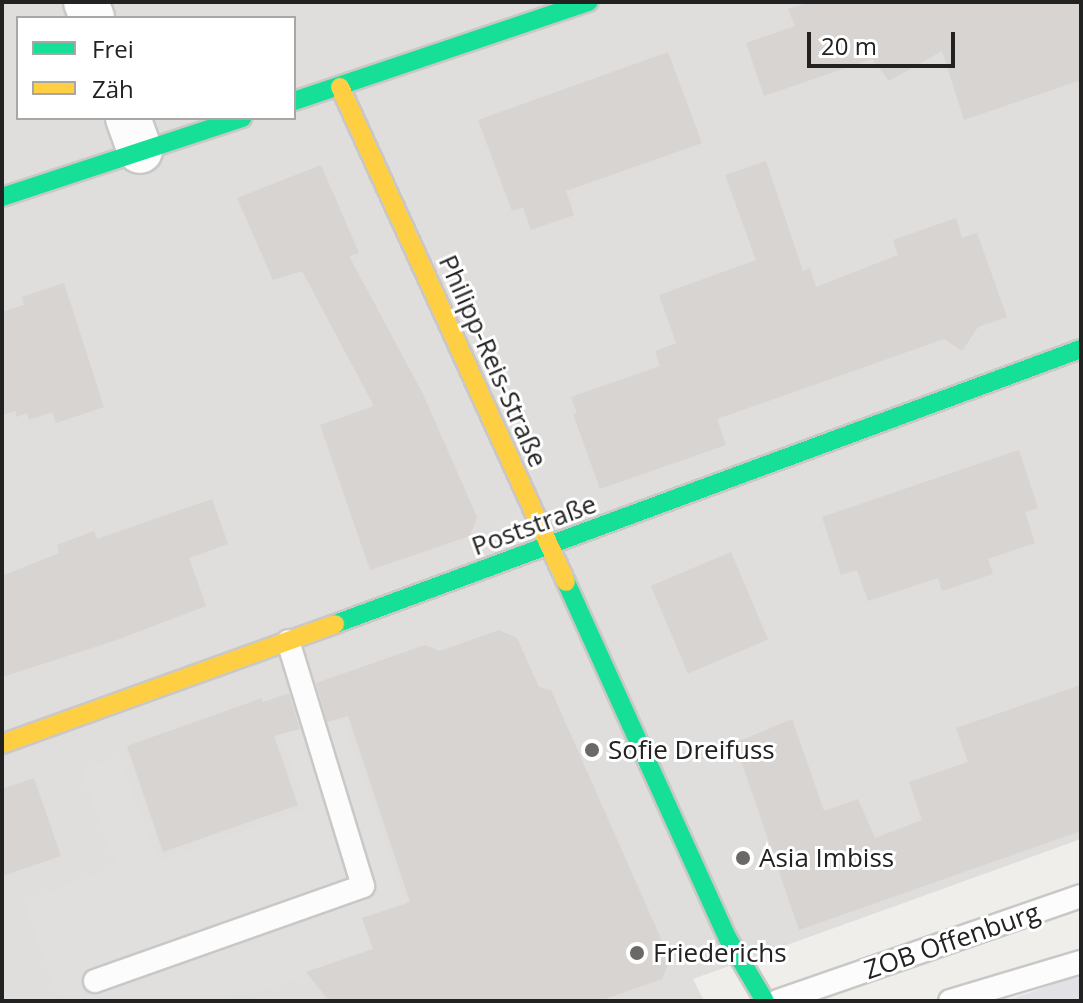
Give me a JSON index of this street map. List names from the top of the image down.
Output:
{
  "streets": {
    "street": ["Philipp-Reis-Straße", "Poststraße"],
    "lane": ["ZOB Offenburg"]
  },
  "crossings": [
    ["Philipp-Reis-Straße", "Poststraße"]
  ],
  "places": ["Sofie Dreifuss", "Asia Imbiss", "Friederichs"],
  "legend": ["Frei", "Zäh"],
  "scale_bar": "20 m"
}
